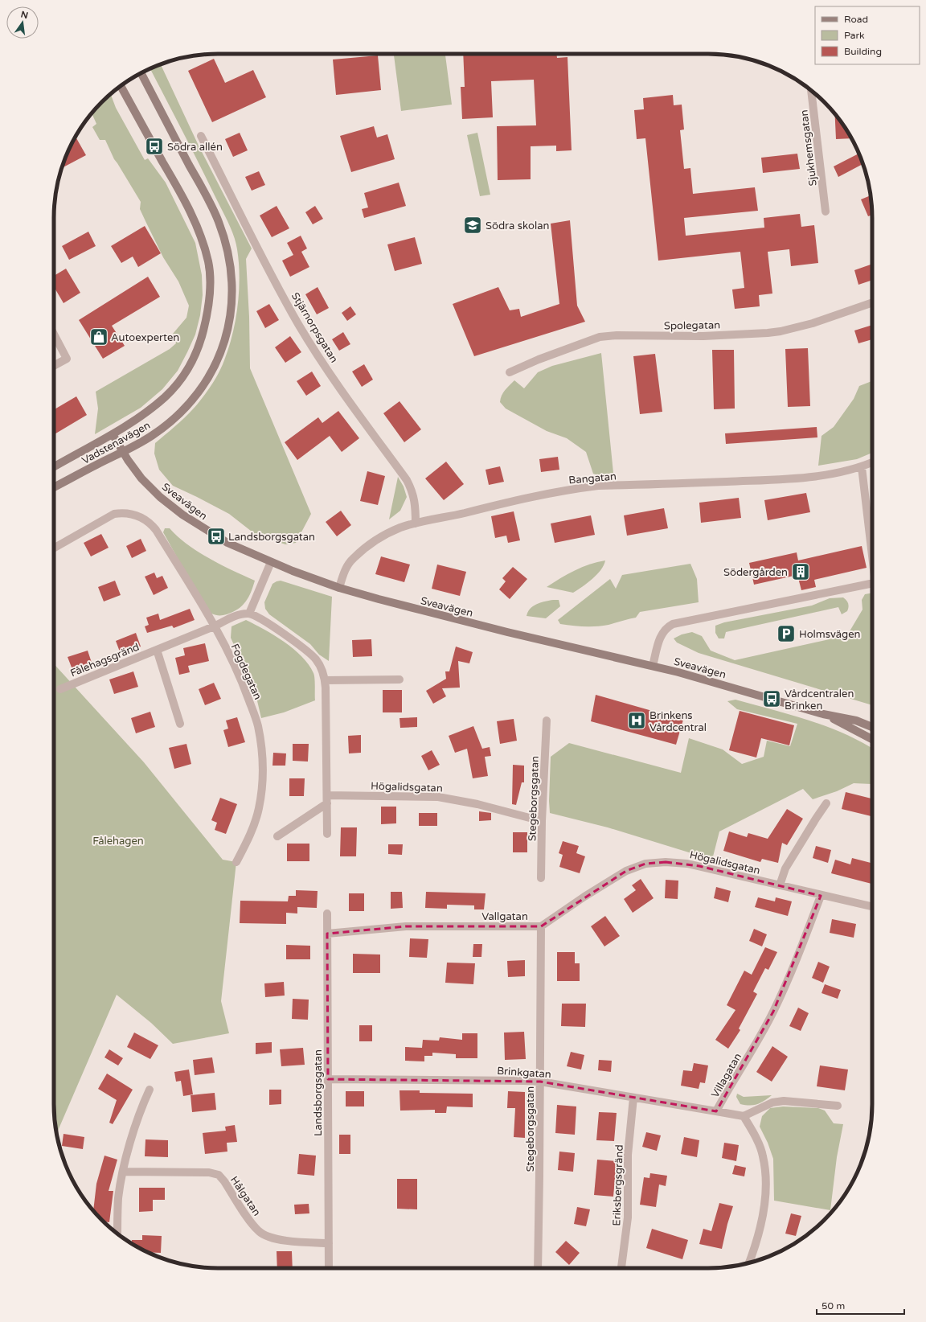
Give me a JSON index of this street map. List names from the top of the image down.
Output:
{
  "streets": {
    "main road": ["Vadstenavägen", "Sveavägen"],
    "street": [
      "Sjukhemsgatan",
      "Spolegatan",
      "Stjärnorpsgatan",
      "Bangatan",
      "Fålehagsgränd",
      "Fogdegatan",
      "Högalidsgatan",
      "Stegeborgsgatan",
      "Vallgatan",
      "Brinkgatan",
      "Villagatan",
      "Landsborgsgatan",
      "Eriksbergsgränd",
      "Hålgatan"
    ]
  },
  "crossings": [
    ["Stjärnorpsgatan", "Bangatan"],
    ["Vadstenavägen", "Sveavägen"],
    ["Bangatan", "Sveavägen"],
    ["Fålehagsgränd", "Fogdegatan"],
    ["Högalidsgatan", "Stegeborgsgatan"],
    ["Högalidsgatan", "Vallgatan"],
    ["Högalidsgatan", "Villagatan"],
    ["Stegeborgsgatan", "Vallgatan"],
    ["Stegeborgsgatan", "Brinkgatan"],
    ["Vallgatan", "Landsborgsgatan"],
    ["Brinkgatan", "Villagatan"],
    ["Brinkgatan", "Landsborgsgatan"],
    ["Brinkgatan", "Eriksbergsgränd"],
    ["Landsborgsgatan", "Hålgatan"]
  ],
  "parks": ["Fålehagen"],
  "places": {
    "bus stop": ["Södra allén", "Landsborgsgatan", "Vårdcentralen Brinken"],
    "school or university": ["Södra skolan"],
    "shop": ["Autoexperten"],
    "building": ["Södergården"],
    "parking": ["Holmsvägen"],
    "hospital": ["Brinkens Vårdcentral"]
  },
  "legend": ["Road", "Park", "Building"],
  "scale_bar": "50 m",
  "north": "top"
}
